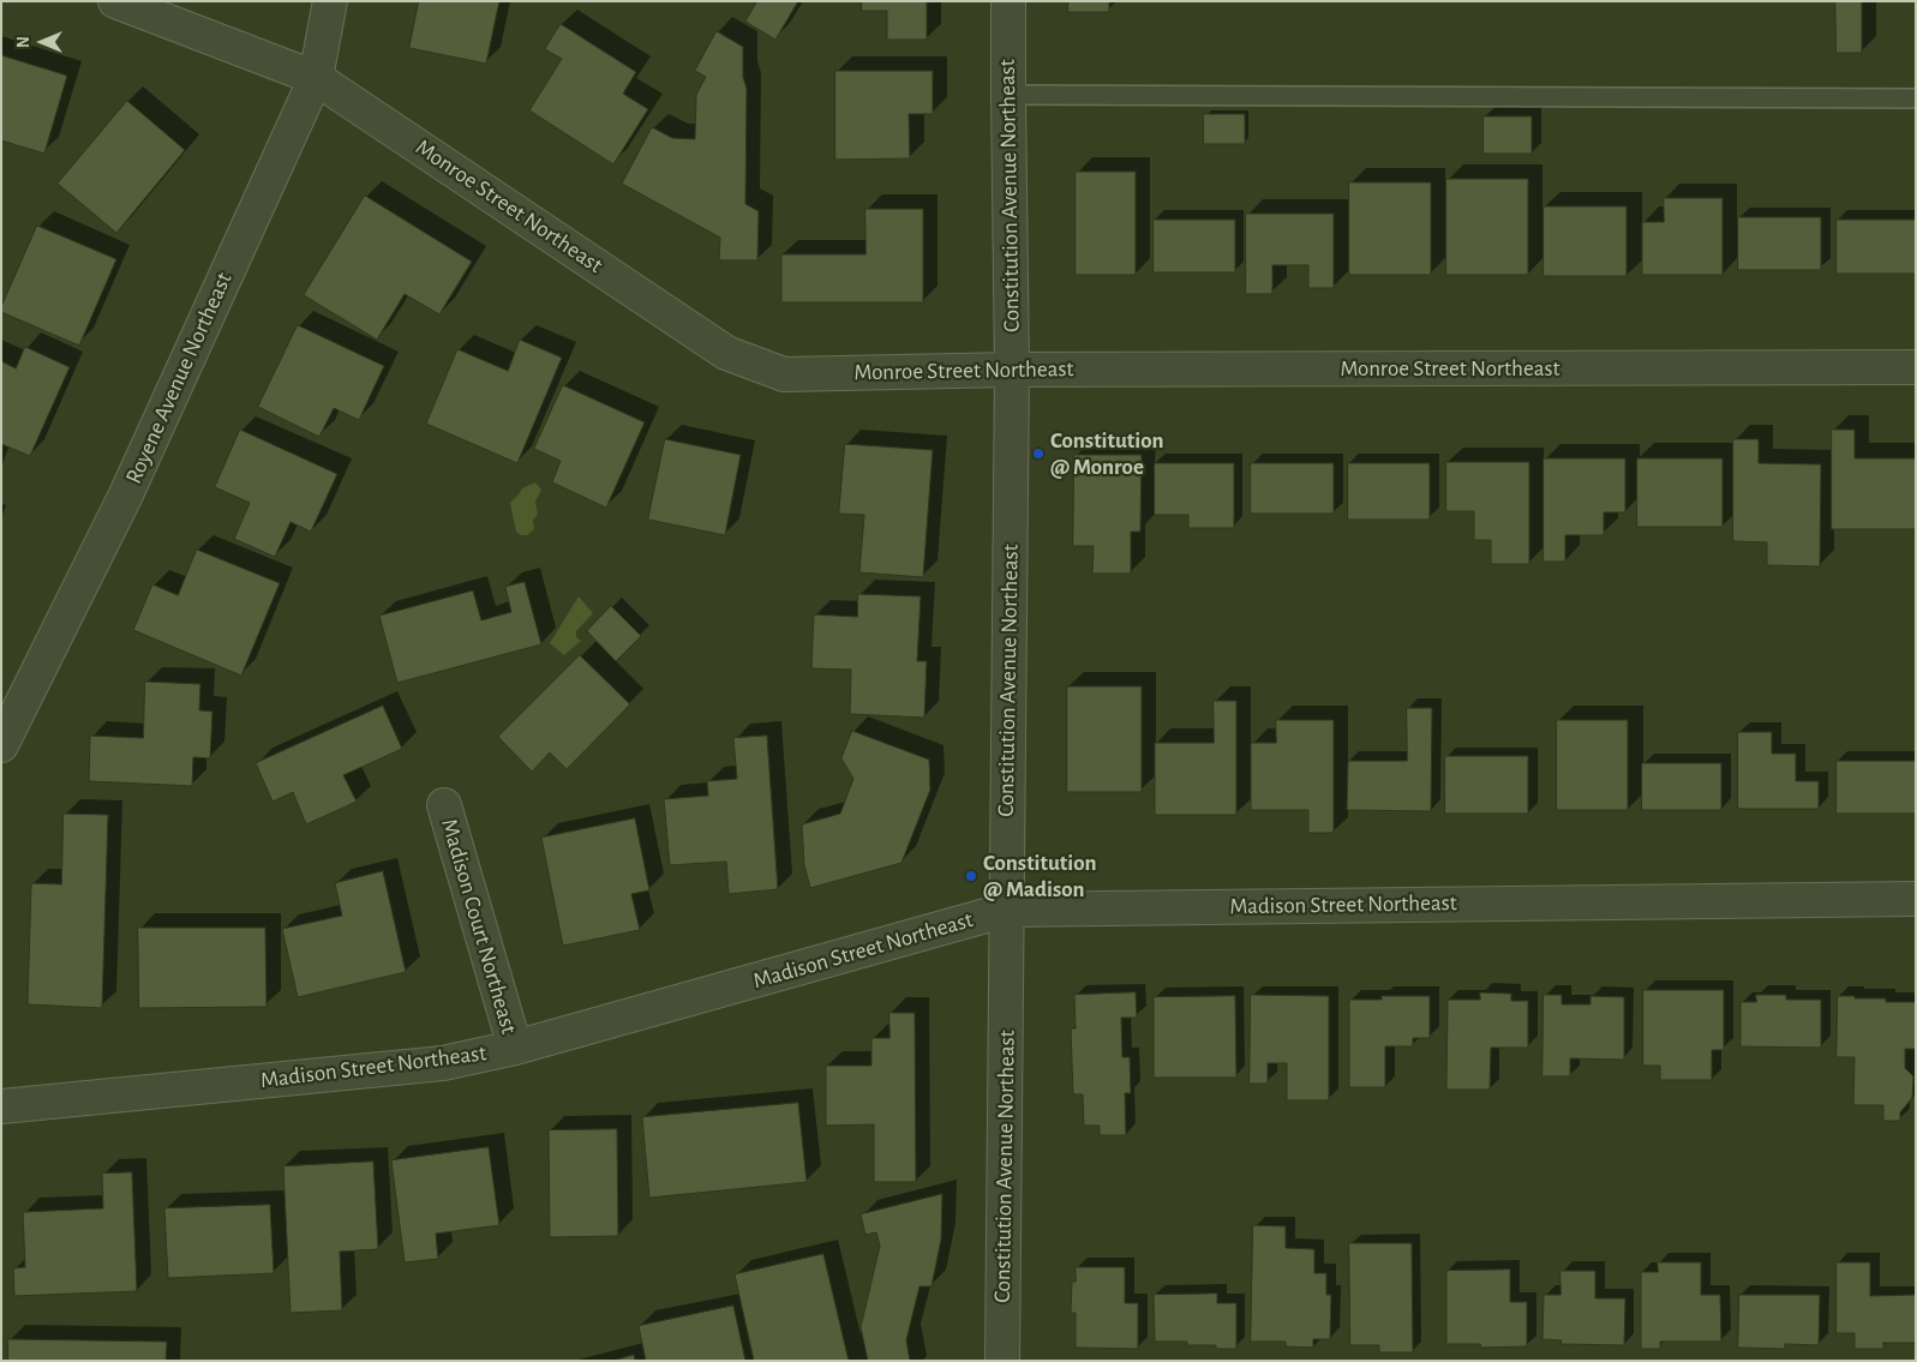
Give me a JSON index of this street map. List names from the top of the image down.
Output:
{
  "streets": {
    "street": [
      "Constitution Avenue Northeast",
      "Monroe Street Northeast",
      "Royene Avenue Northeast",
      "Madison Street Northeast",
      "Madison Court Northeast"
    ]
  },
  "crossings": [
    ["Constitution Avenue Northeast", "Monroe Street Northeast"],
    ["Constitution Avenue Northeast", "Madison Street Northeast"],
    ["Monroe Street Northeast", "Royene Avenue Northeast"],
    ["Madison Street Northeast", "Madison Court Northeast"]
  ],
  "places": ["Constitution @ Monroe", "Constitution @ Madison"],
  "north": "left"
}
